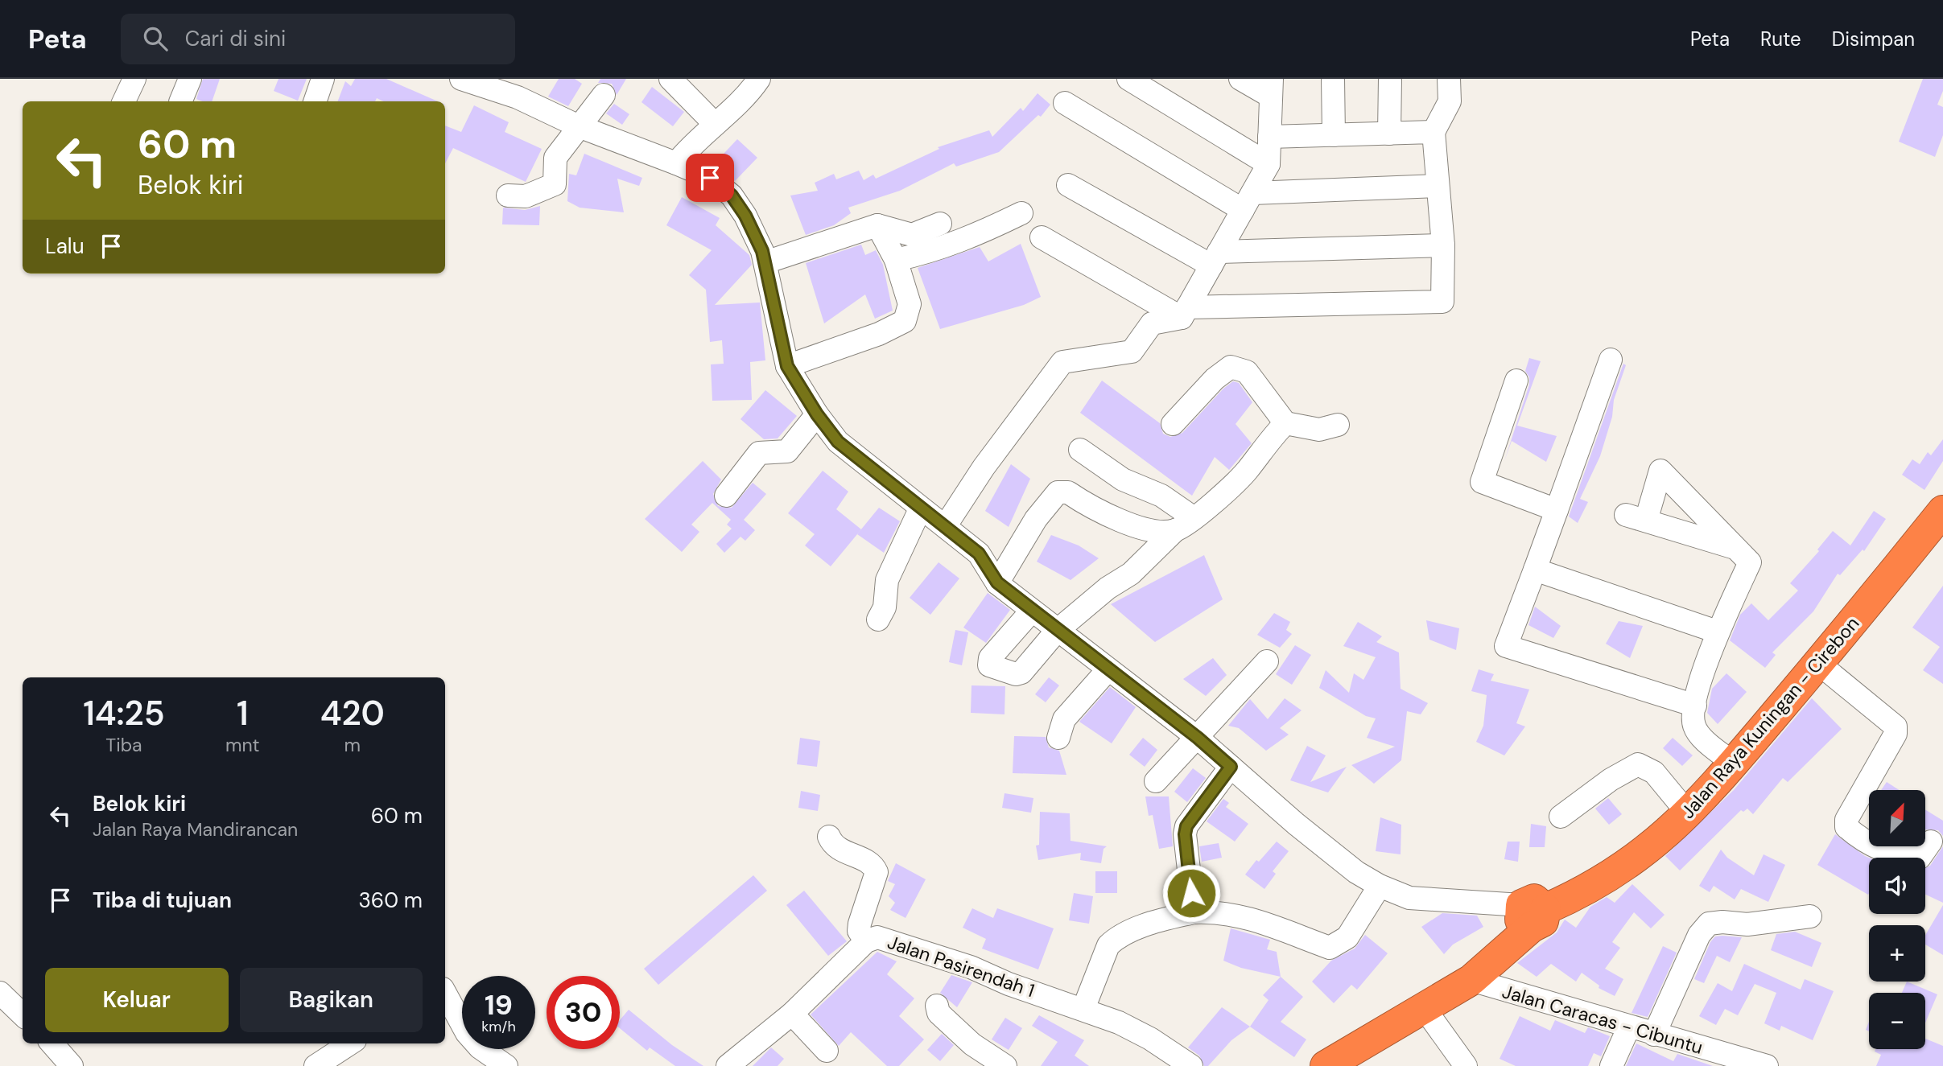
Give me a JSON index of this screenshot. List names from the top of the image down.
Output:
{
  "streets": {
    "highway": ["Jalan Raya Kuningan - Cirebon"],
    "street": ["Jalan Pasirendah 1", "Jalan Caracas - Cibuntu"]
  },
  "crossings": [
    ["Jalan Raya Kuningan - Cirebon", "Jalan Caracas - Cibuntu"]
  ],
  "north": "top right",
  "page": {
    "header": "Peta",
    "search": "Cari di sini",
    "nav": ["Peta", "Rute", "Disimpan"],
    "turn": ["60 m", "Belok kiri"],
    "then": "Lalu",
    "eta": [
      "14:25",
      "Tiba",
      "1",
      "mnt",
      "420",
      "m"
    ],
    "list": [
      {
        "name": "Belok kiri",
        "note": "Jalan Raya Mandirancan",
        "value": "60 m"
      },
      {
        "name": "Tiba di tujuan",
        "value": "360 m"
      }
    ],
    "map_buttons": ["+", "−"],
    "buttons": ["Keluar", "Bagikan"],
    "speed": "19 km/h",
    "limit": "30"
  }
}
